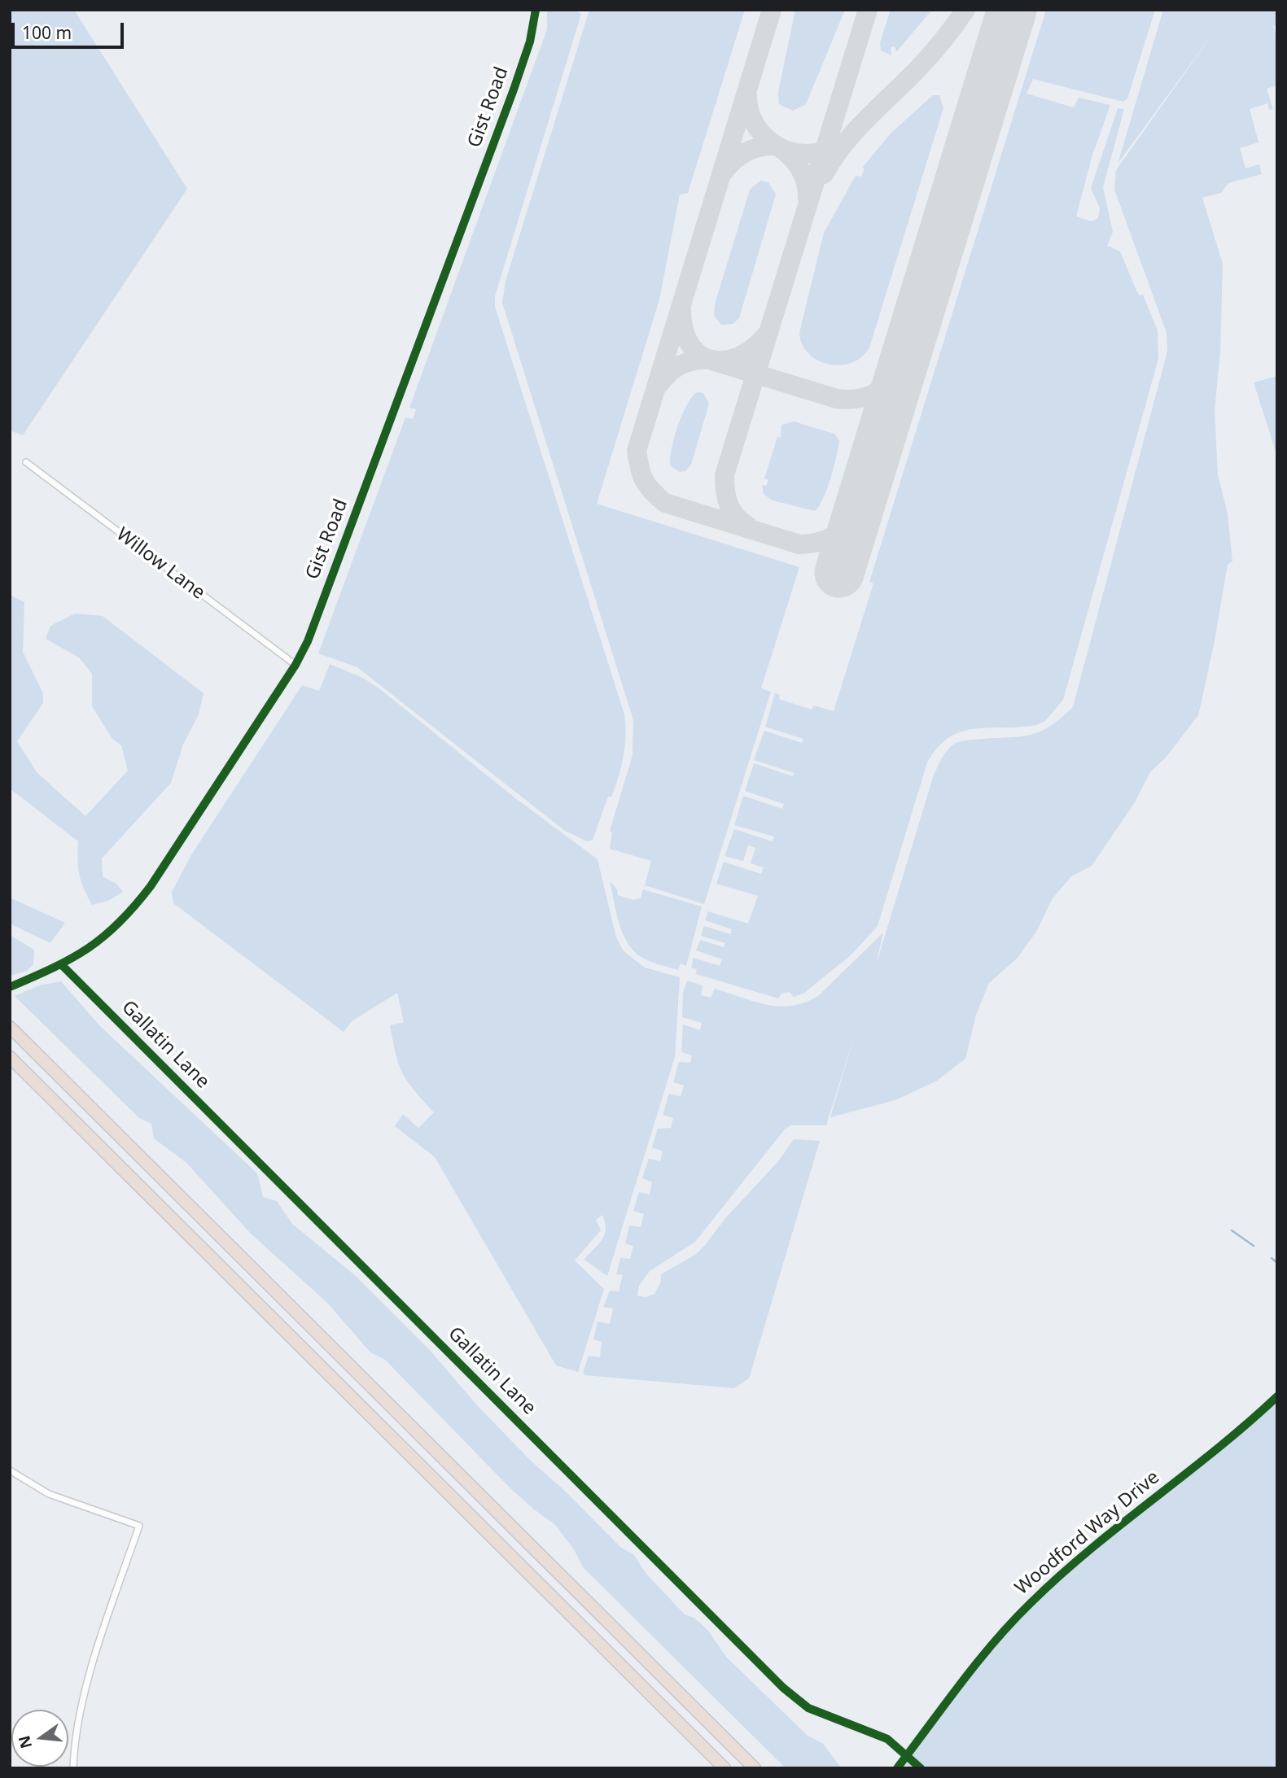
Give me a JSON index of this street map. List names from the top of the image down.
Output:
{
  "streets": {
    "street": [
      "Gist Road",
      "Willow Lane",
      "Gallatin Lane",
      "Woodford Way Drive"
    ]
  },
  "crossings": [
    ["Gist Road", "Willow Lane"],
    ["Gist Road", "Gallatin Lane"],
    ["Gallatin Lane", "Woodford Way Drive"]
  ],
  "scale_bar": "100 m",
  "north": "left"
}
